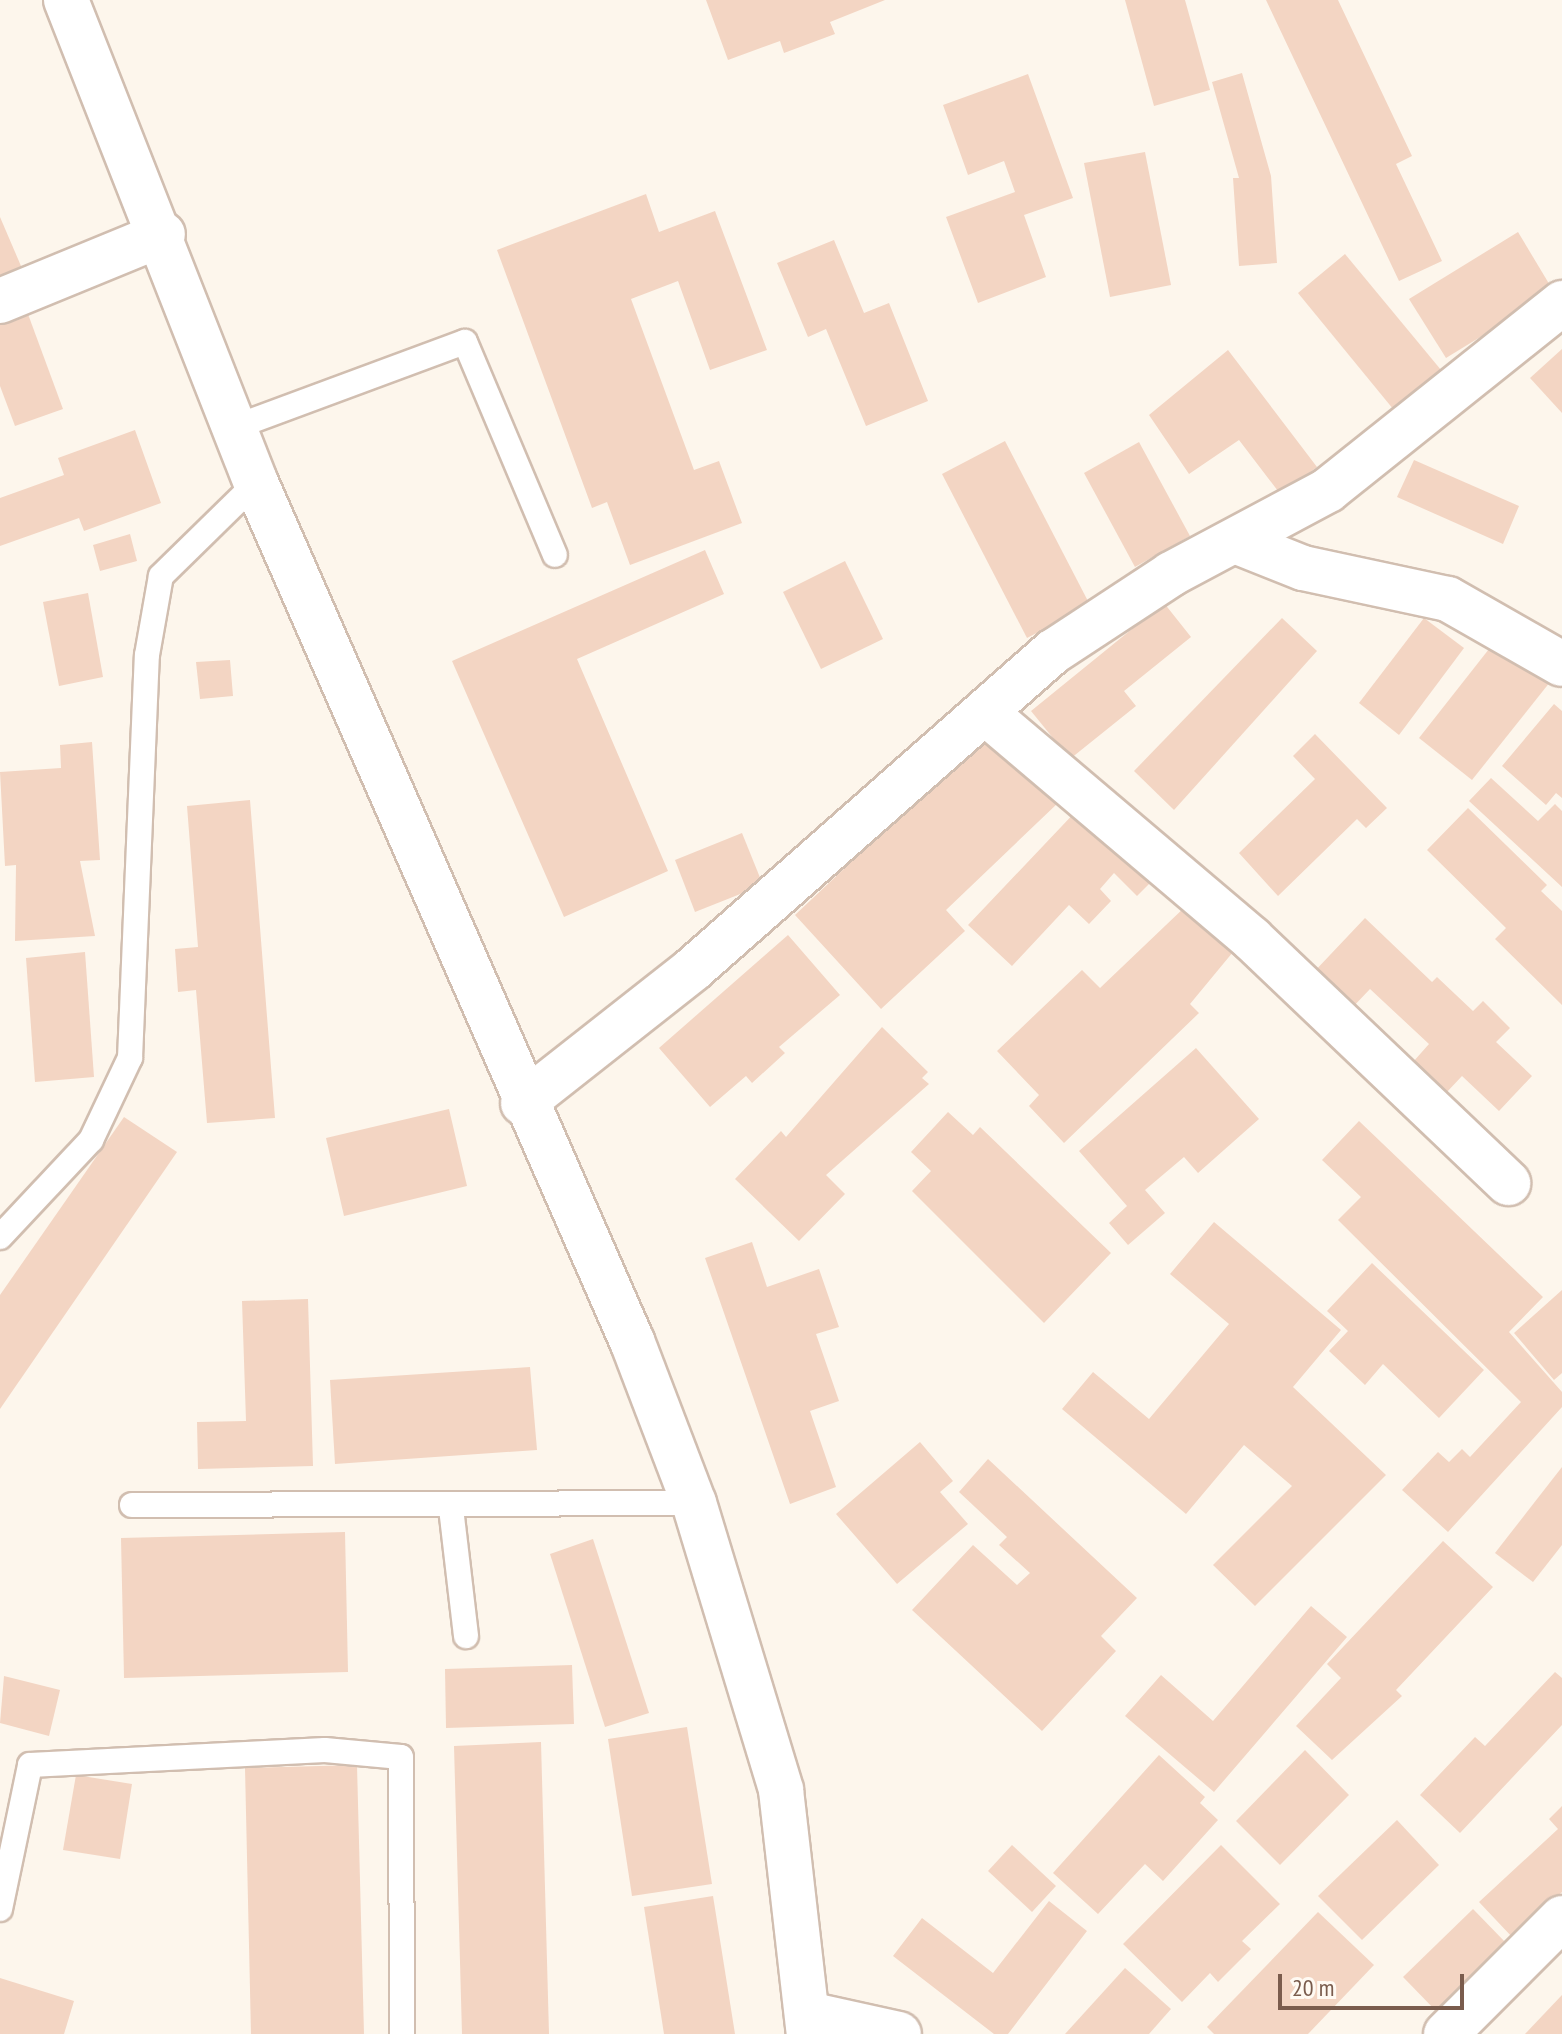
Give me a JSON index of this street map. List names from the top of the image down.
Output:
{
  "scale_bar": "20 m"
}
